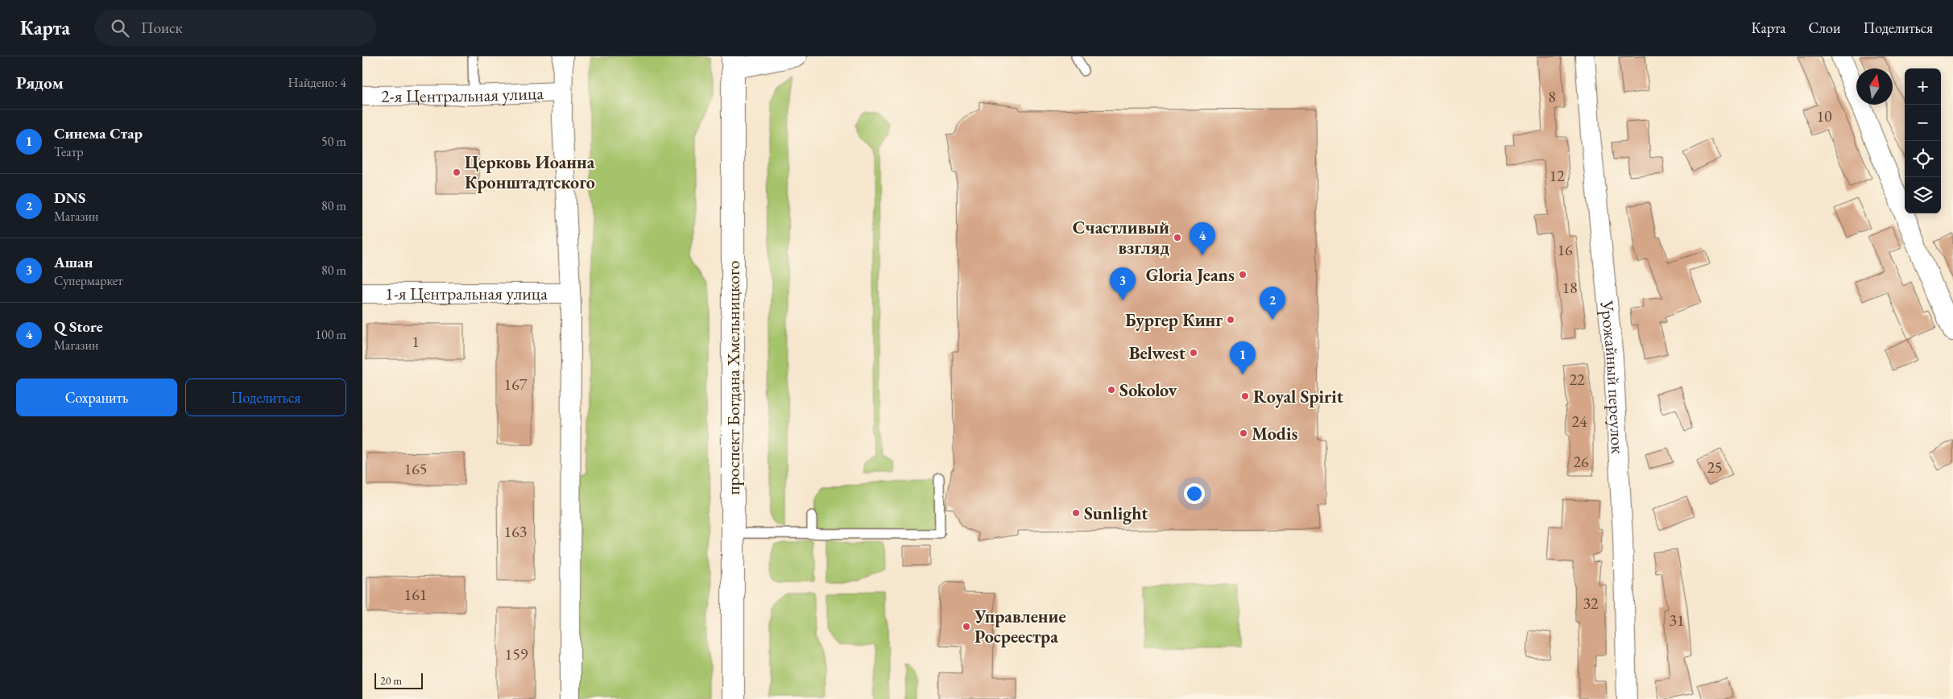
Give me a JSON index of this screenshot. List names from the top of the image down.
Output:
{
  "streets": {
    "main road": ["проспект Богдана Хмельницкого"],
    "street": ["2-я Центральная улица", "1-я Центральная улица", "Урожайный переулок"]
  },
  "places": [
    "Церковь Иоанна Кронштадтского",
    "Счастливый взгляд",
    "Gloria Jeans",
    "Бургер Кинг",
    "Belwest",
    "Sokolov",
    "Royal Spirit",
    "Modis",
    "Sunlight",
    "Управление Росреестра"
  ],
  "house_numbers": [
    "8",
    "10",
    "12",
    "16",
    "18",
    "1",
    "22",
    "167",
    "24",
    "26",
    "25",
    "165",
    "163",
    "161",
    "32",
    "31",
    "159"
  ],
  "scale_bar": "20 m",
  "north": "top",
  "page": {
    "header": "Карта",
    "search": "Поиск",
    "nav": ["Карта", "Слои", "Поделиться"],
    "heading": ["Рядом", "Найдено: 4"],
    "map_buttons": ["+", "−"],
    "list": [
      {
        "mark": "1",
        "name": "Синема Стар",
        "note": "Театр",
        "value": "50 m"
      },
      {
        "mark": "2",
        "name": "DNS",
        "note": "Магазин",
        "value": "80 m"
      },
      {
        "mark": "3",
        "name": "Ашан",
        "note": "Супермаркет",
        "value": "80 m"
      },
      {
        "mark": "4",
        "name": "Q Store",
        "note": "Магазин",
        "value": "100 m"
      }
    ],
    "pins": [
      "4",
      "3",
      "2",
      "1"
    ],
    "buttons": ["Сохранить", "Поделиться"],
    "scale": "20 m"
  }
}
